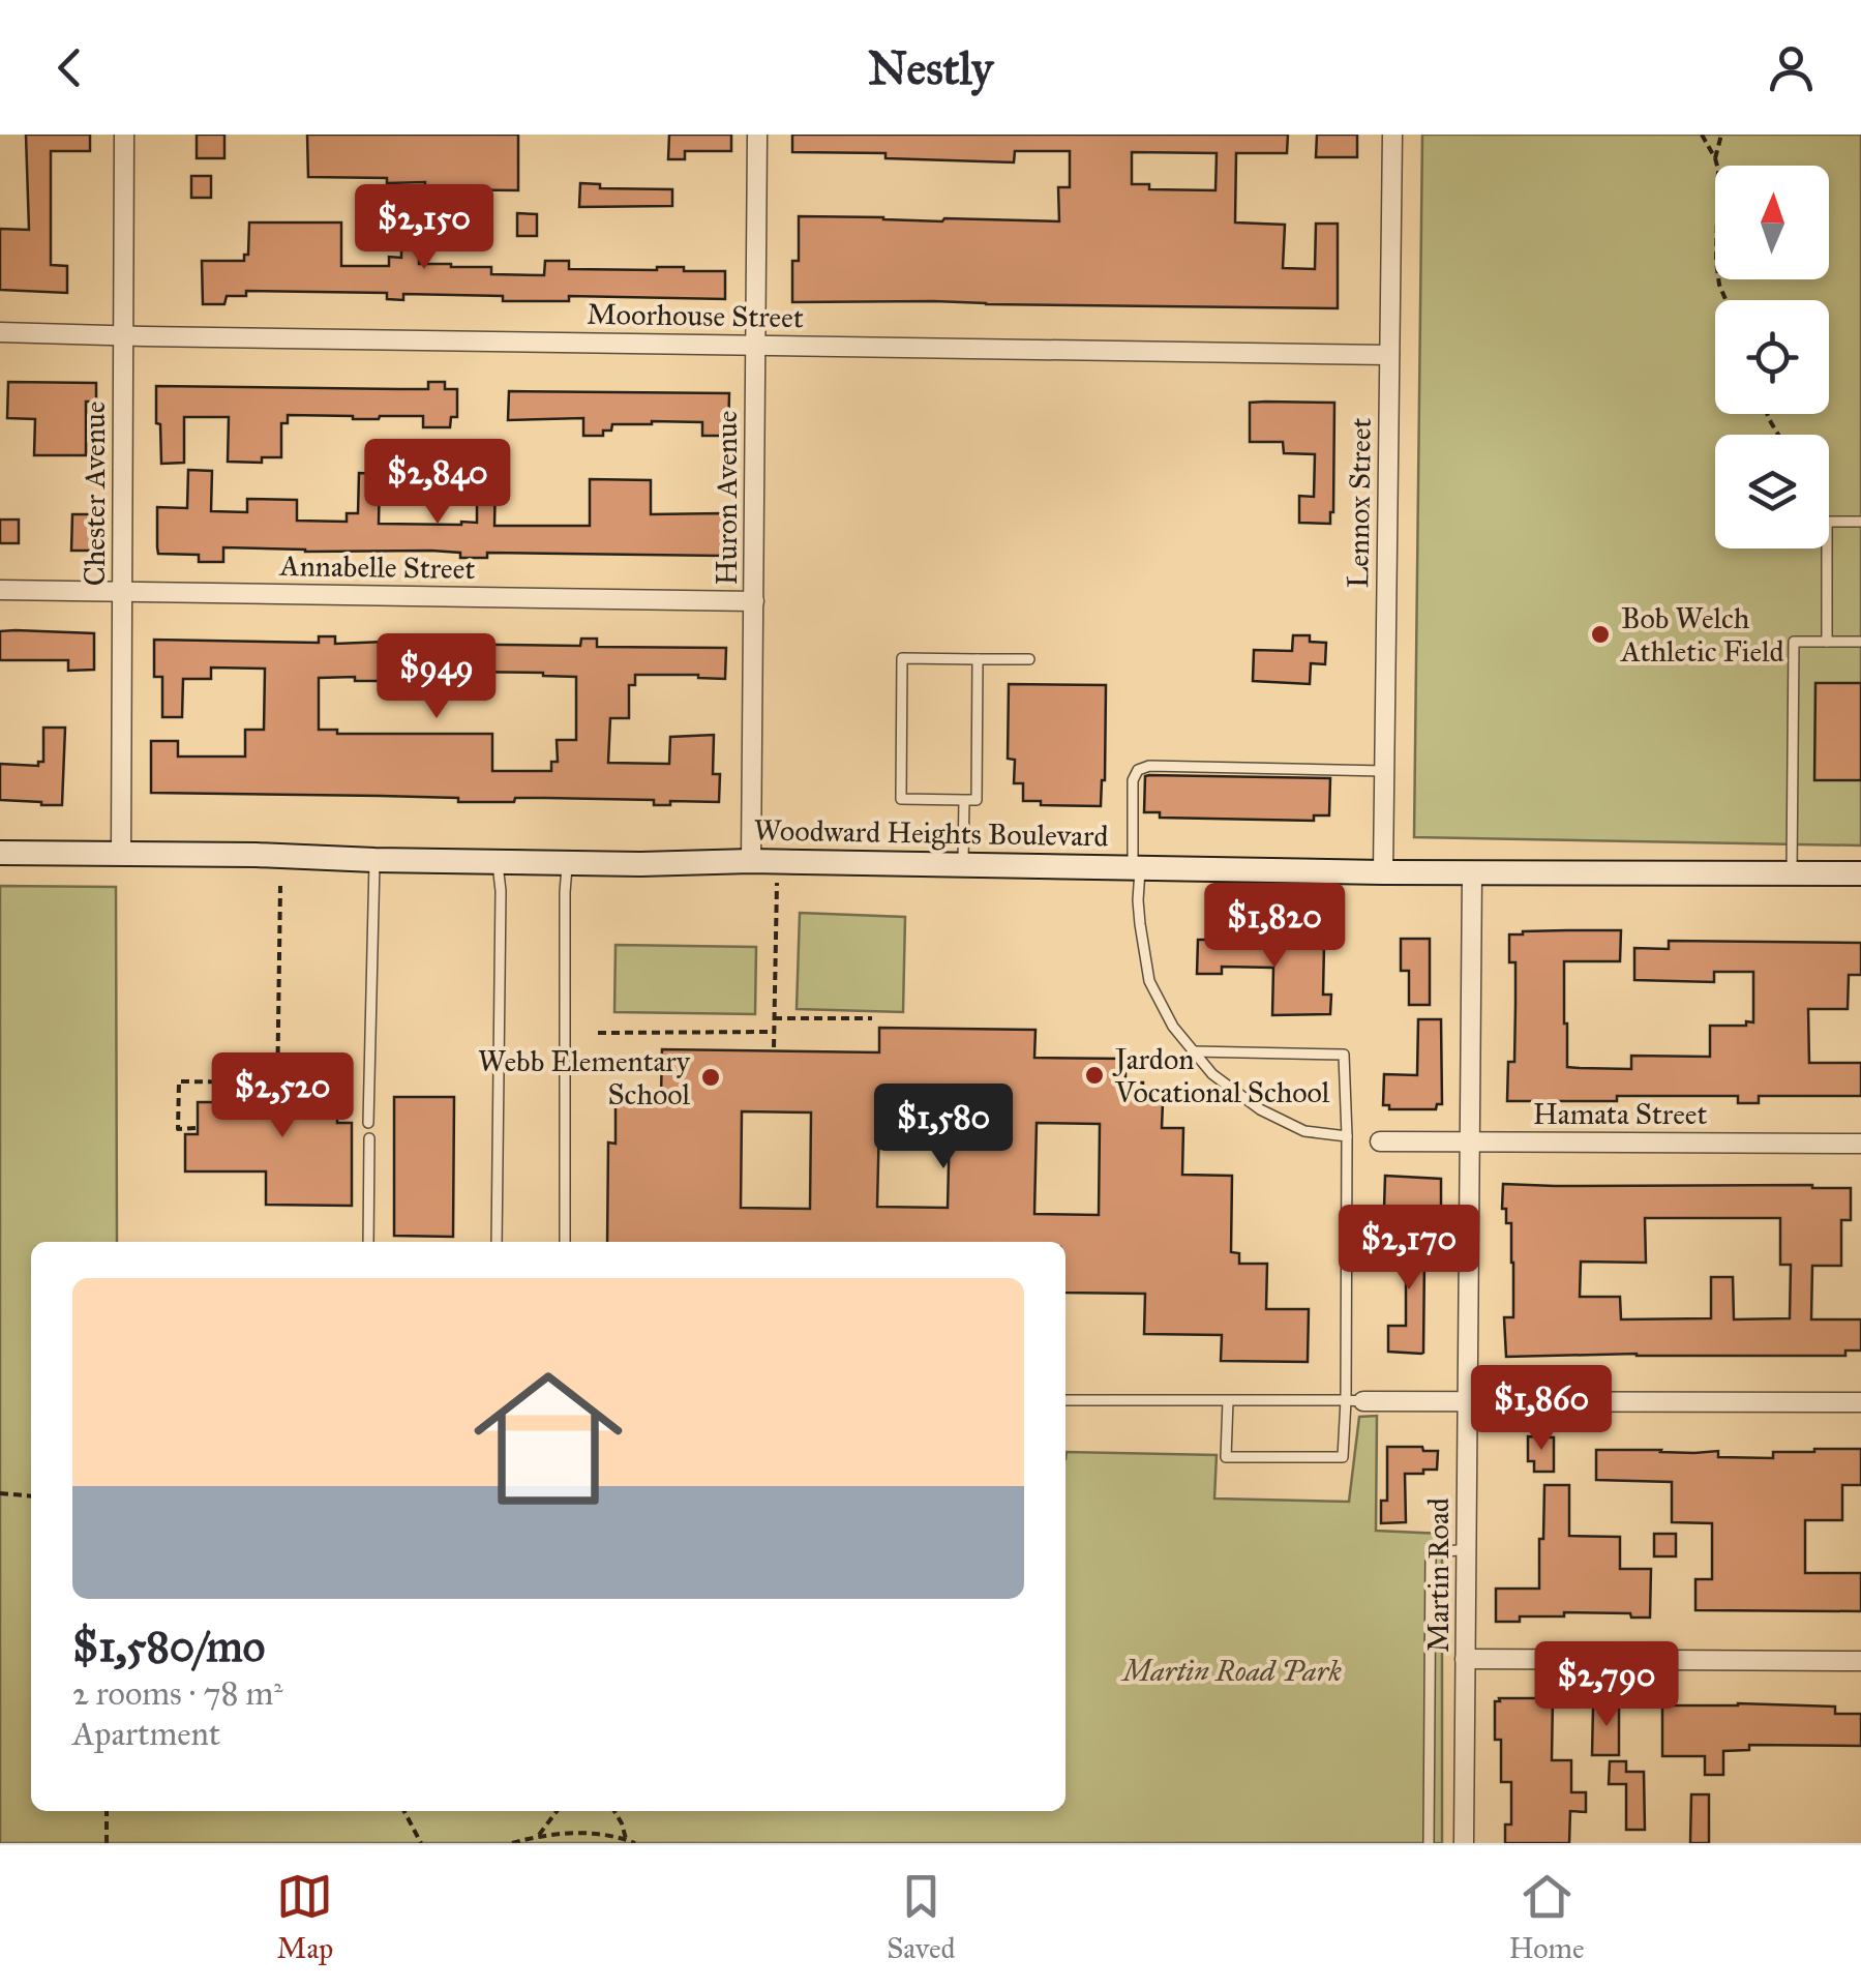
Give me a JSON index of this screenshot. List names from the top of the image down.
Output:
{
  "streets": {
    "street": [
      "Moorhouse Street",
      "Chester Avenue",
      "Huron Avenue",
      "Lennox Street",
      "Annabelle Street",
      "Woodward Heights Boulevard",
      "Hamata Street",
      "Martin Road"
    ]
  },
  "crossings": [
    ["Moorhouse Street", "Chester Avenue"],
    ["Moorhouse Street", "Huron Avenue"],
    ["Moorhouse Street", "Lennox Street"],
    ["Chester Avenue", "Annabelle Street"],
    ["Chester Avenue", "Woodward Heights Boulevard"],
    ["Huron Avenue", "Annabelle Street"],
    ["Huron Avenue", "Woodward Heights Boulevard"],
    ["Lennox Street", "Woodward Heights Boulevard"],
    ["Woodward Heights Boulevard", "Martin Road"],
    ["Hamata Street", "Martin Road"]
  ],
  "parks": ["Martin Road Park"],
  "places": ["Bob Welch Athletic Field", "Jardon Vocational School", "Webb Elementary School"],
  "north": "top",
  "page": {
    "header": "Nestly",
    "price": [
      "$2,150",
      "$2,840",
      "$949",
      "$1,820",
      "$2,520",
      "$1,580",
      "$2,170",
      "$1,860",
      "$2,790"
    ],
    "list": [
      {
        "name": "$1,580/mo",
        "note": "2 rooms · 78 m² · Apartment"
      }
    ],
    "tabs": ["Map", "Saved", "Home"]
  }
}
